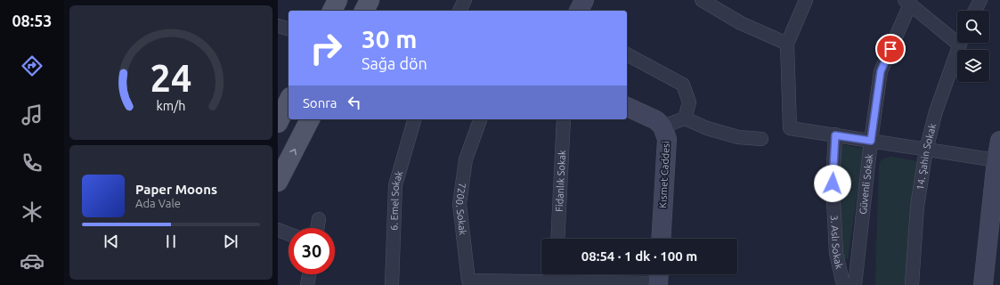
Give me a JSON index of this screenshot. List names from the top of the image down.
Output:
{
  "streets": {
    "main road": ["Kısmet Caddesi"],
    "street": [
      "14. Şahin Sokak",
      "Fidanlık Sokak",
      "Güvenli Sokak",
      "6. Emel Sokak",
      "7200. Sokak",
      "3. Aslı Sokak"
    ]
  },
  "page": {
    "tabs": "08:53",
    "turn": ["30 m", "Sağa dön"],
    "then": "Sonra",
    "song": ["Paper Moons", "Ada Vale"],
    "limit": "30",
    "trip": "08:54 · 1 dk · 100 m",
    "gauge": ["24", "km/h"]
  }
}
